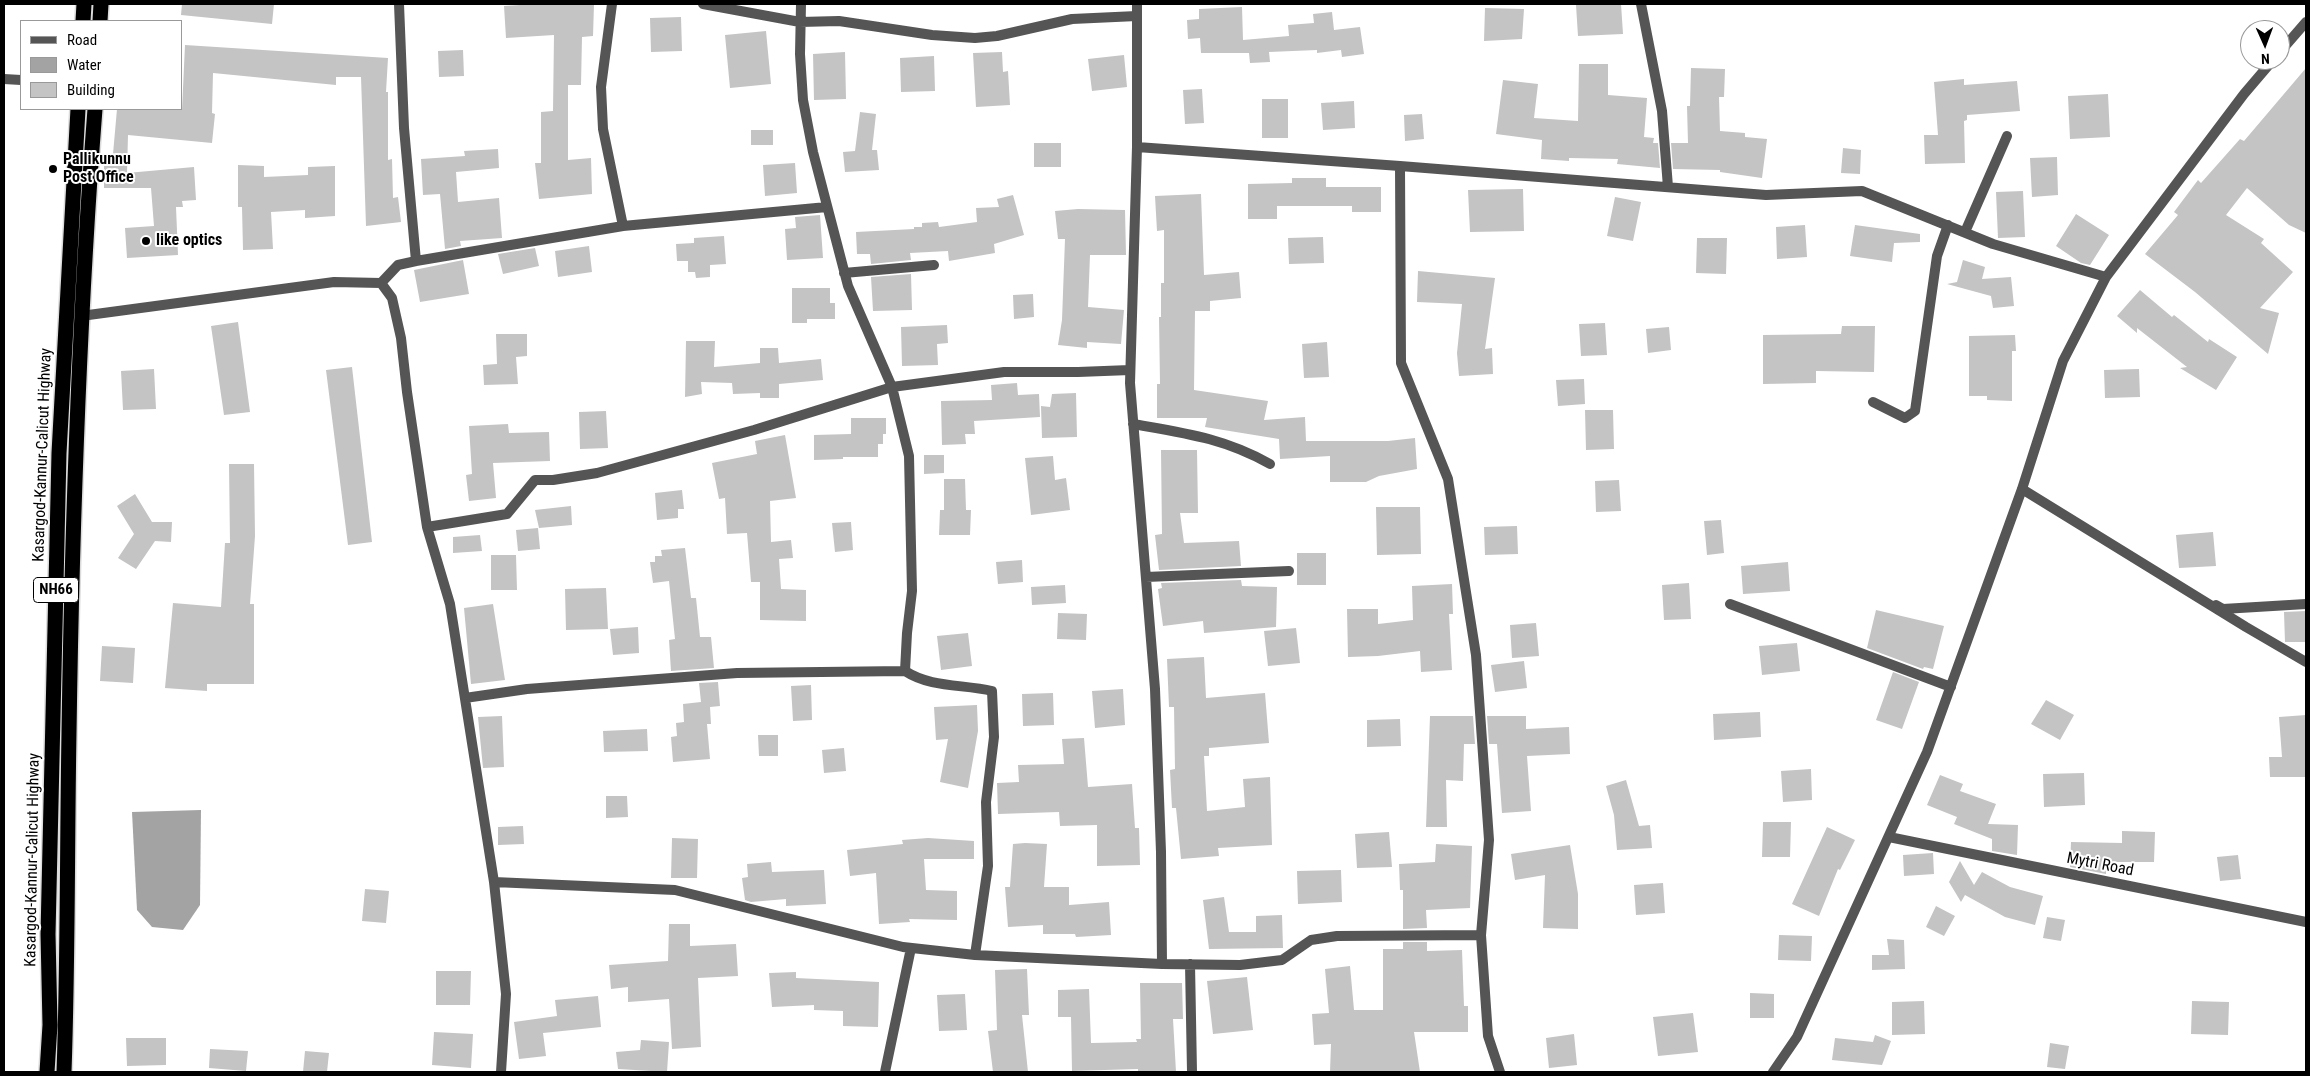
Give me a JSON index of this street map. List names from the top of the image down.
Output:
{
  "streets": {
    "highway": ["Kasargod-Kannur-Calicut Highway", "NH66"],
    "street": ["Mytri Road"]
  },
  "places": ["Pallikunnu Post Office", "like optics"],
  "legend": ["Road", "Water", "Building"],
  "north": "bottom"
}
